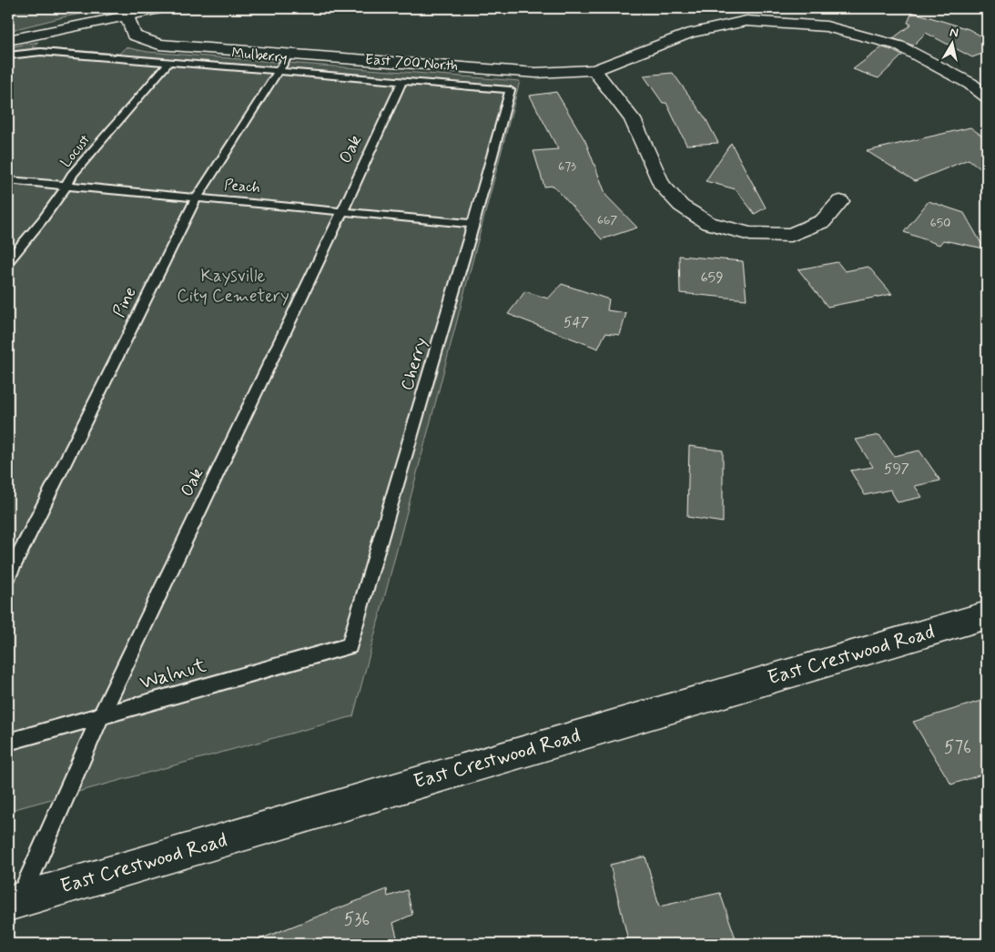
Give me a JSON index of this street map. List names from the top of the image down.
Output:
{
  "streets": {
    "street": ["East 700 North", "East Crestwood Road"],
    "lane": [
      "Mulberry",
      "Oak",
      "Locust",
      "Peach",
      "Pine",
      "Cherry",
      "Walnut"
    ]
  },
  "crossings": [
    ["Mulberry", "Oak"],
    ["Mulberry", "Locust"],
    ["Mulberry", "Pine"],
    ["Mulberry", "Cherry"],
    ["East 700 North", "Pine"],
    ["Oak", "Peach"],
    ["Oak", "East Crestwood Road"],
    ["Oak", "Walnut"],
    ["Locust", "Peach"],
    ["Peach", "Pine"],
    ["Peach", "Cherry"],
    ["Cherry", "Walnut"]
  ],
  "parks": ["Kaysville City Cemetery"],
  "house_numbers": [
    "673",
    "667",
    "650",
    "659",
    "547",
    "597",
    "576",
    "536"
  ],
  "north": "top"
}
